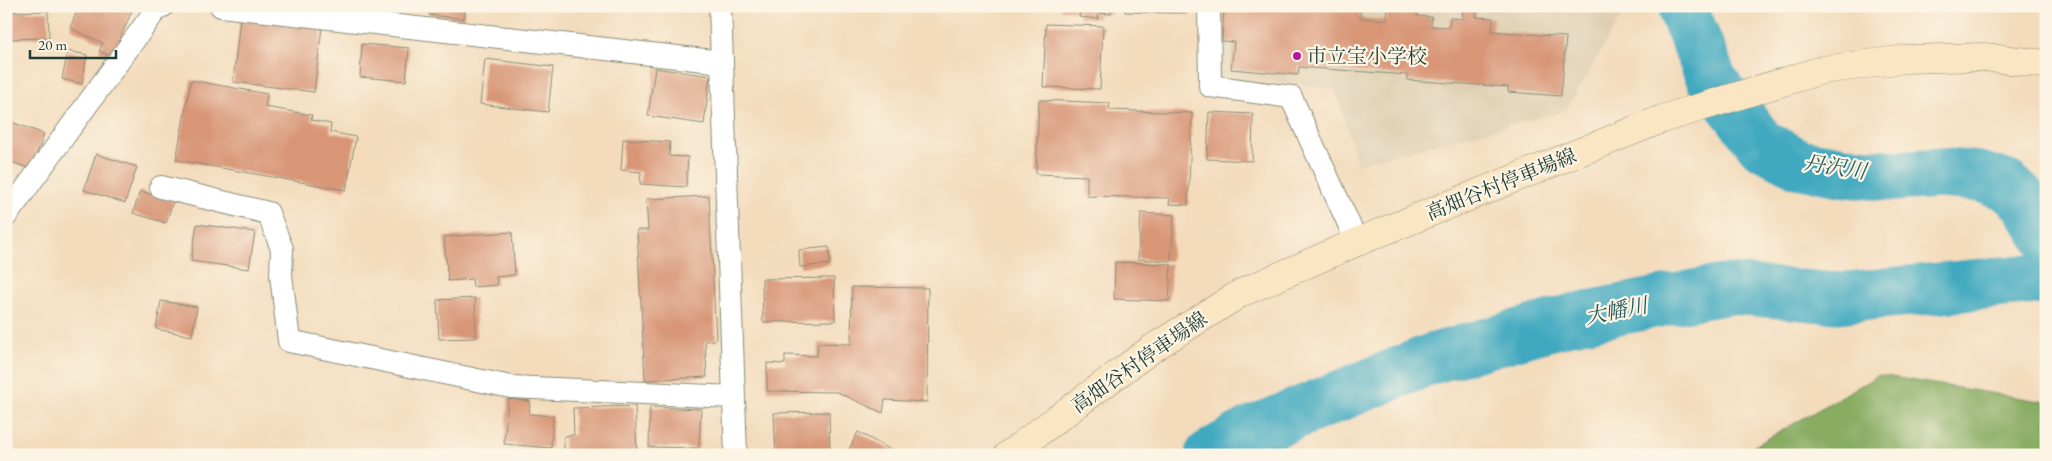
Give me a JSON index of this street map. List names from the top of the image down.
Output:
{
  "streets": {
    "main road": ["高畑谷村停車場線"]
  },
  "water": ["丹沢川", "大幡川"],
  "places": ["市立宝小学校"],
  "scale_bar": "20 m"
}
